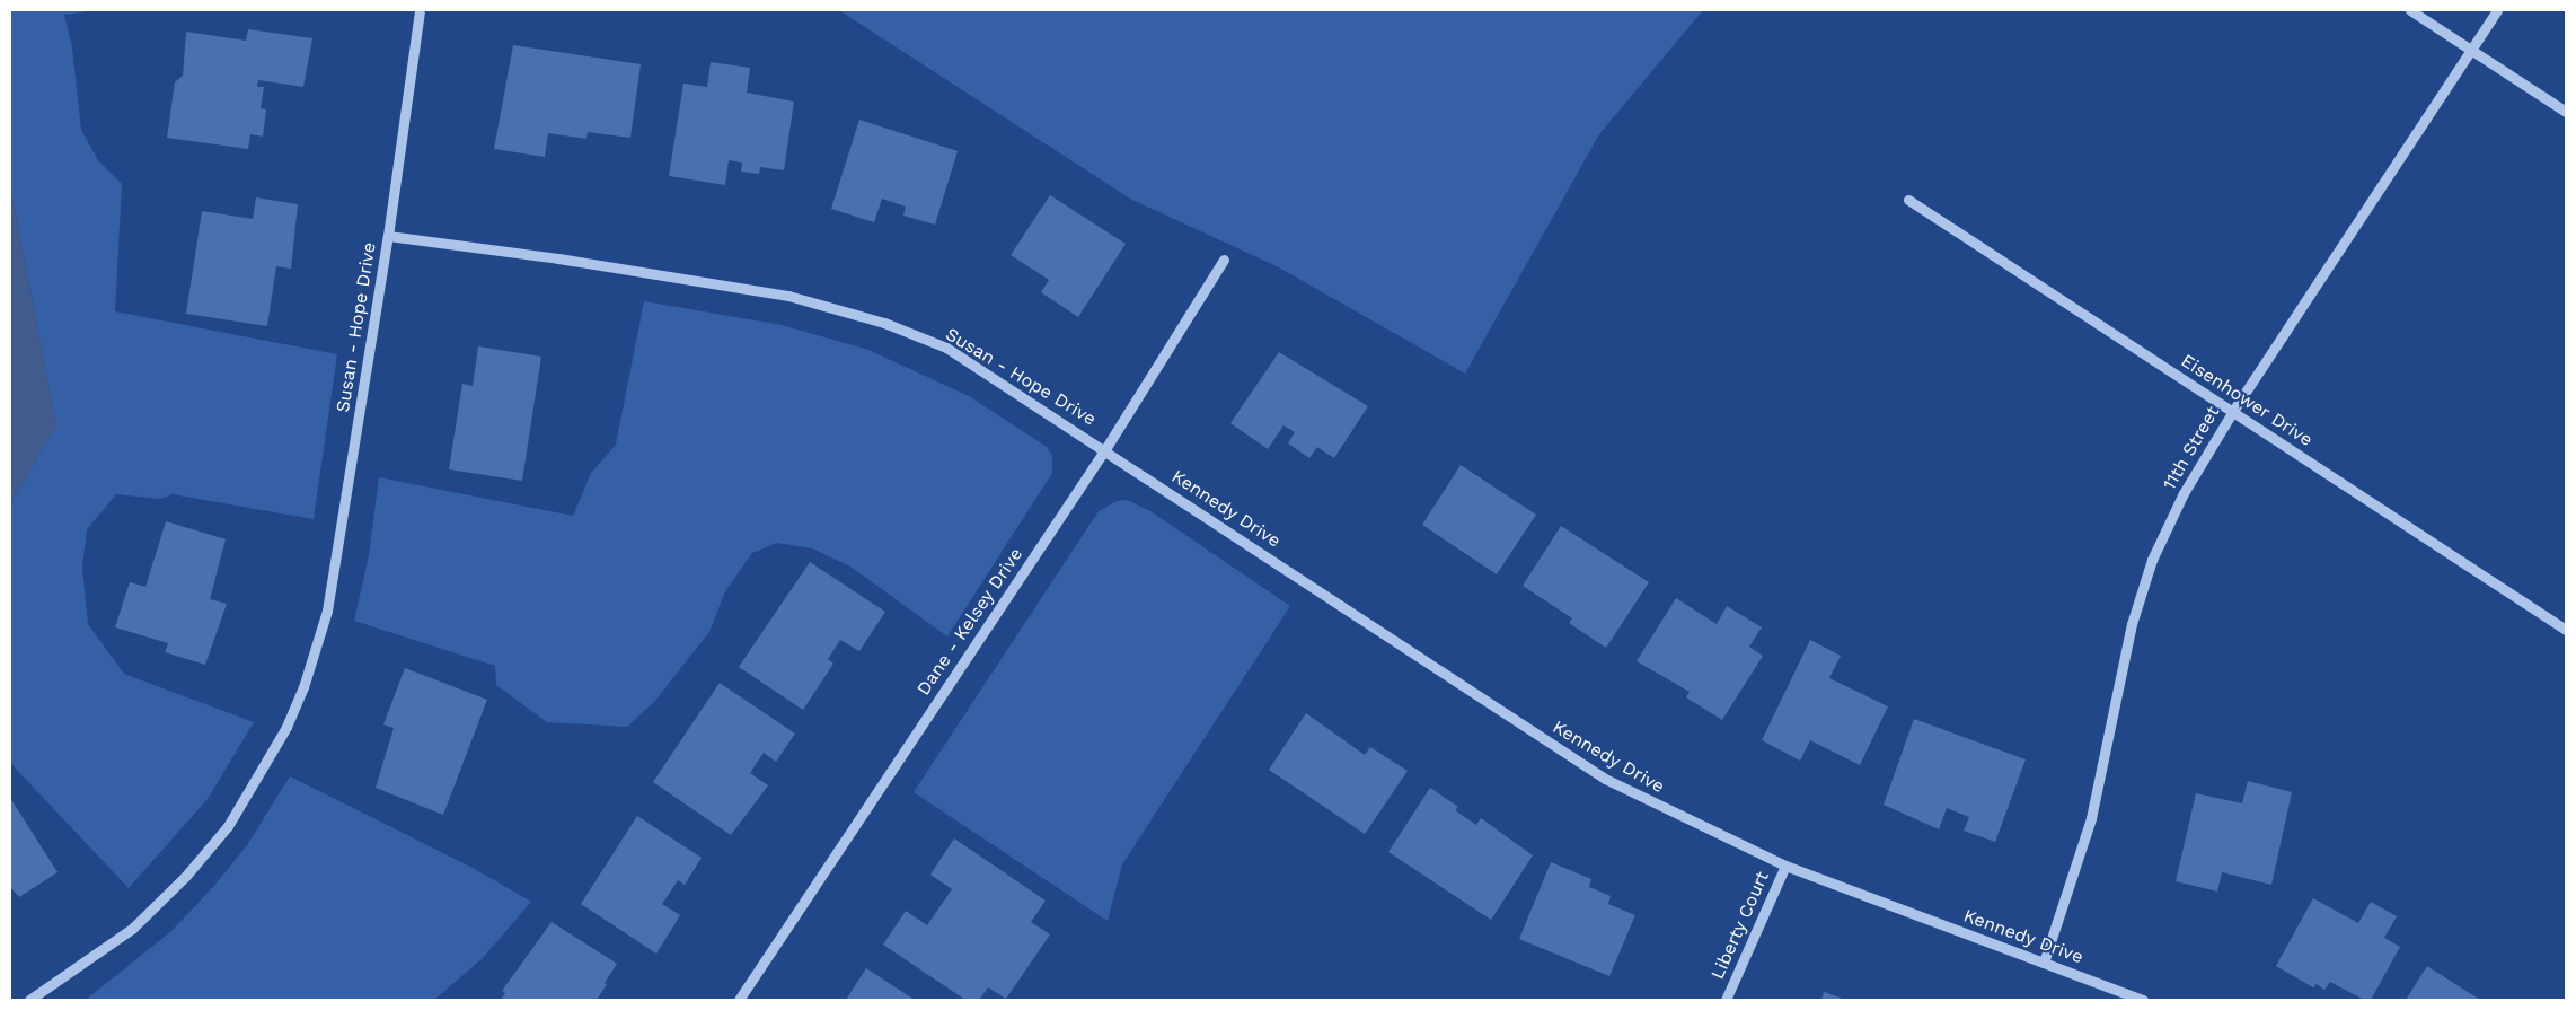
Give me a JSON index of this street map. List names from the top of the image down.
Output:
{
  "streets": {
    "street": [
      "Susan - Hope Drive",
      "Eisenhower Drive",
      "11th Street",
      "Kennedy Drive",
      "Dane - Kelsey Drive",
      "Liberty Court"
    ]
  },
  "crossings": [
    ["Susan - Hope Drive", "Kennedy Drive"],
    ["Susan - Hope Drive", "Dane - Kelsey Drive"],
    ["Eisenhower Drive", "11th Street"],
    ["11th Street", "Kennedy Drive"],
    ["Kennedy Drive", "Dane - Kelsey Drive"],
    ["Kennedy Drive", "Liberty Court"]
  ]
}
